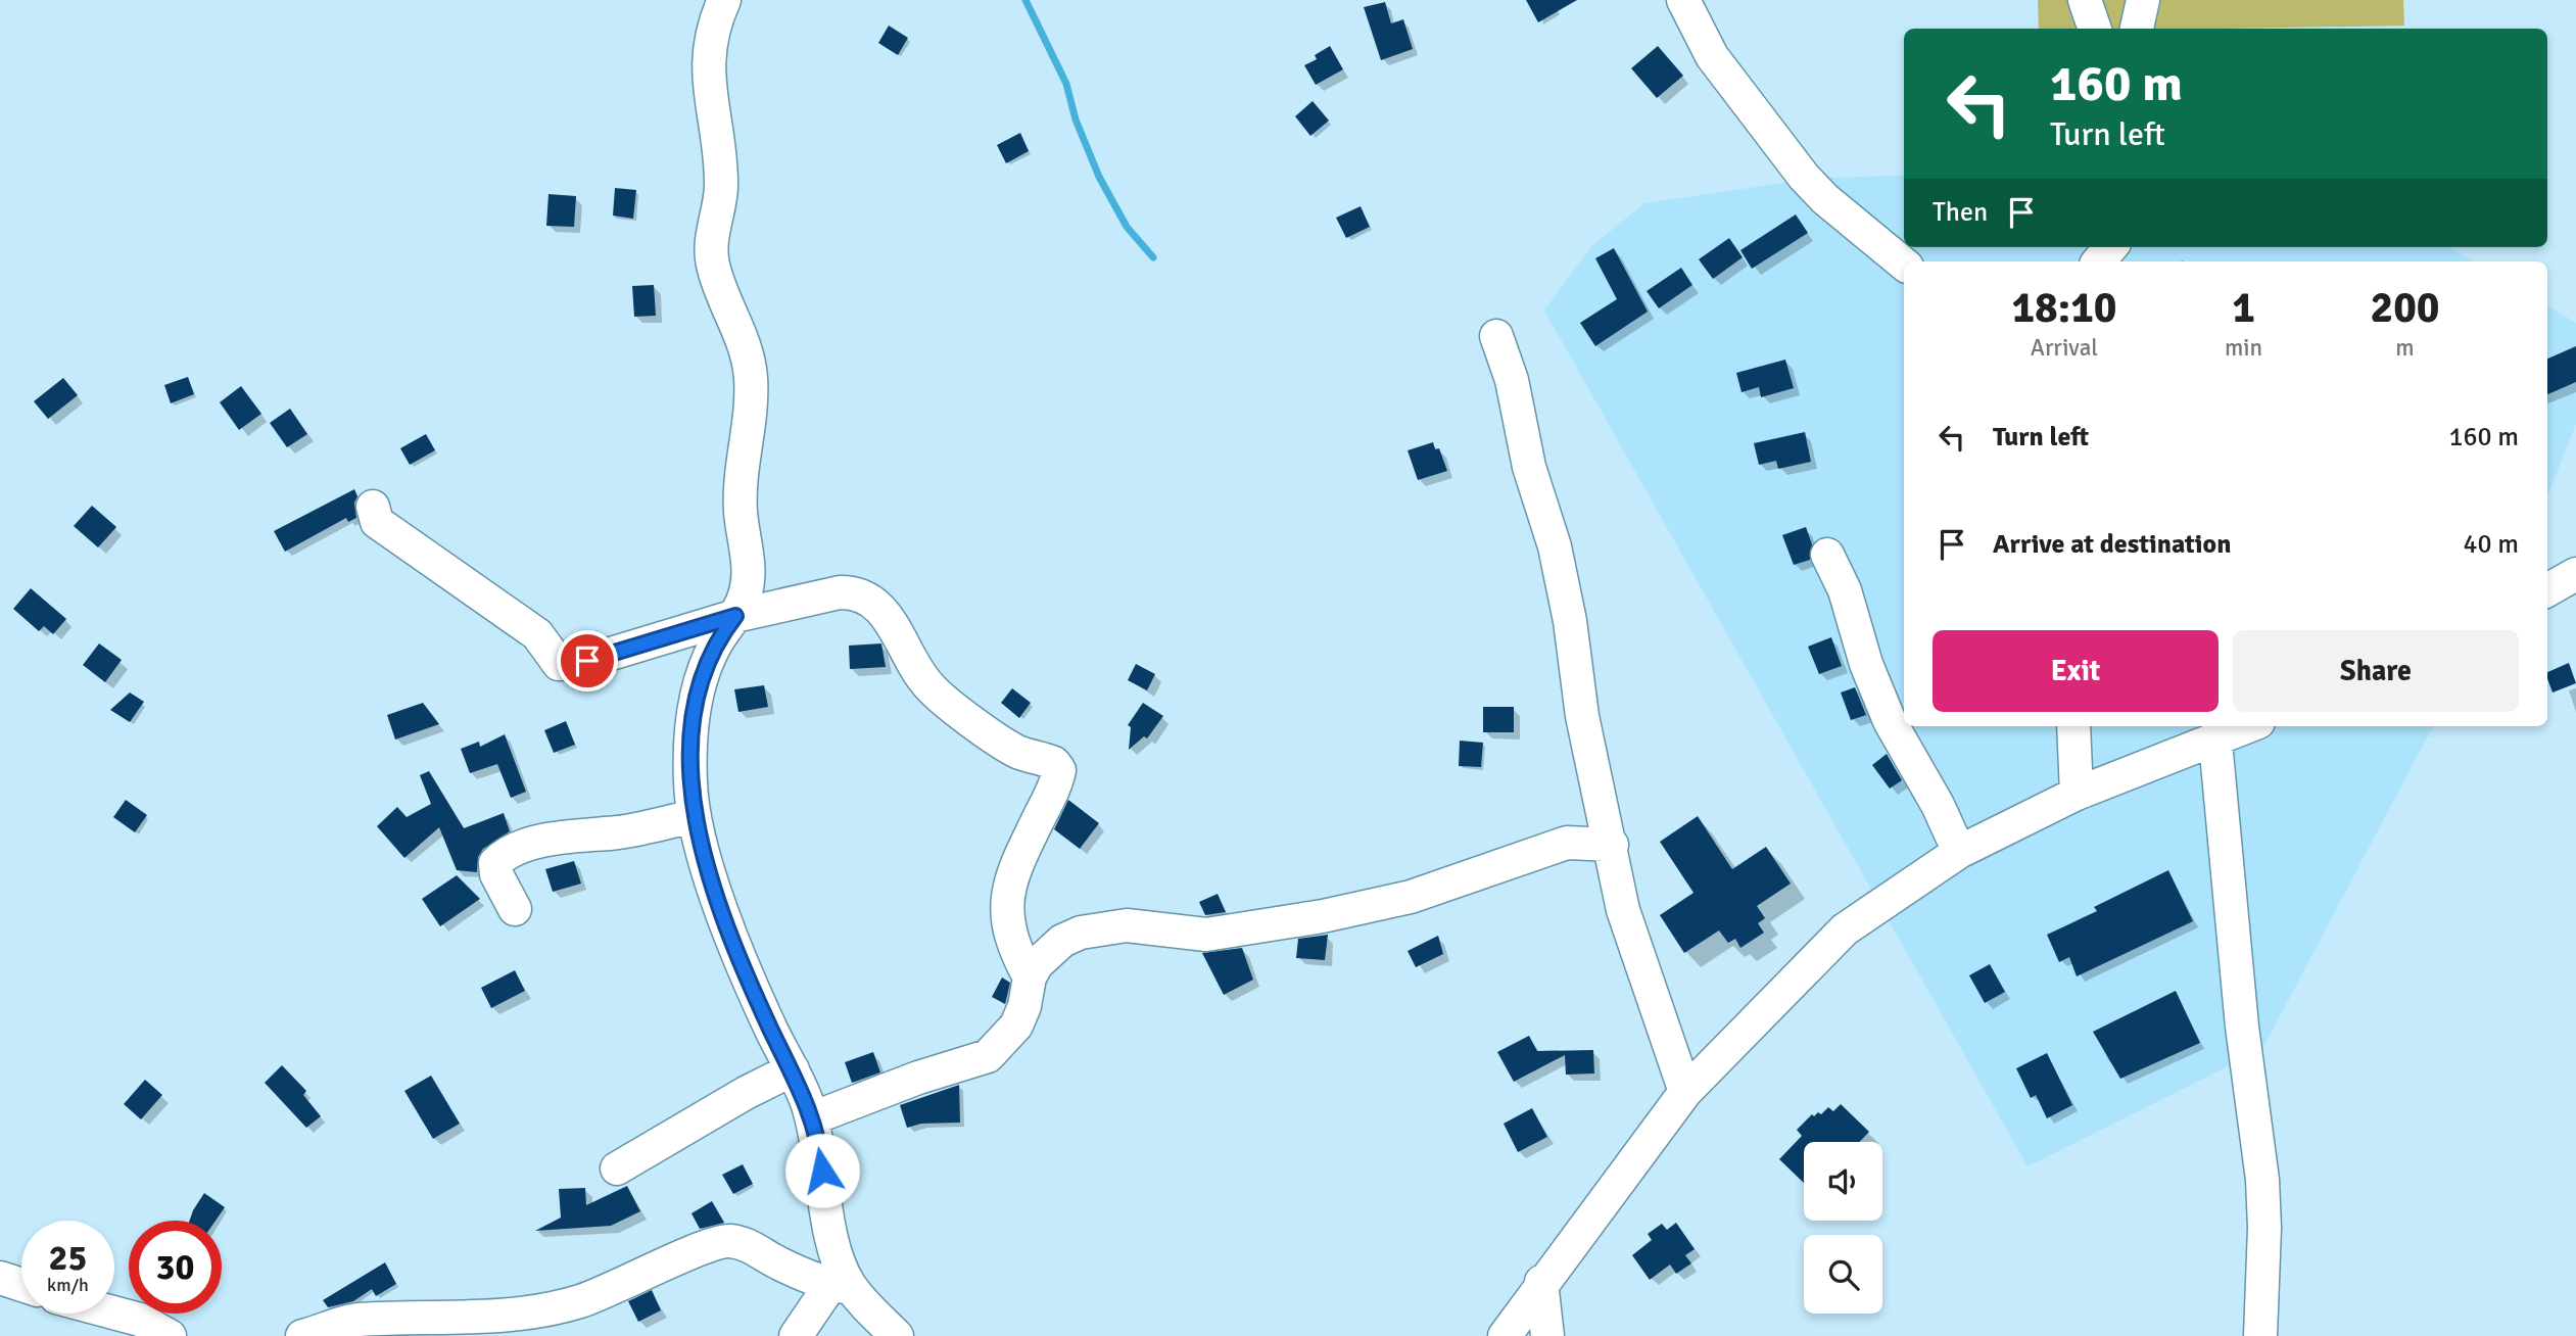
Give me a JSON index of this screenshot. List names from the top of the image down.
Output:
{
  "page": {
    "turn": ["160 m", "Turn left"],
    "then": "Then",
    "eta": [
      "18:10",
      "Arrival",
      "1",
      "min",
      "200",
      "m"
    ],
    "list": [
      {
        "name": "Turn left",
        "value": "160 m"
      },
      {
        "name": "Arrive at destination",
        "value": "40 m"
      }
    ],
    "buttons": ["Exit", "Share"],
    "speed": "25 km/h",
    "limit": "30"
  }
}
